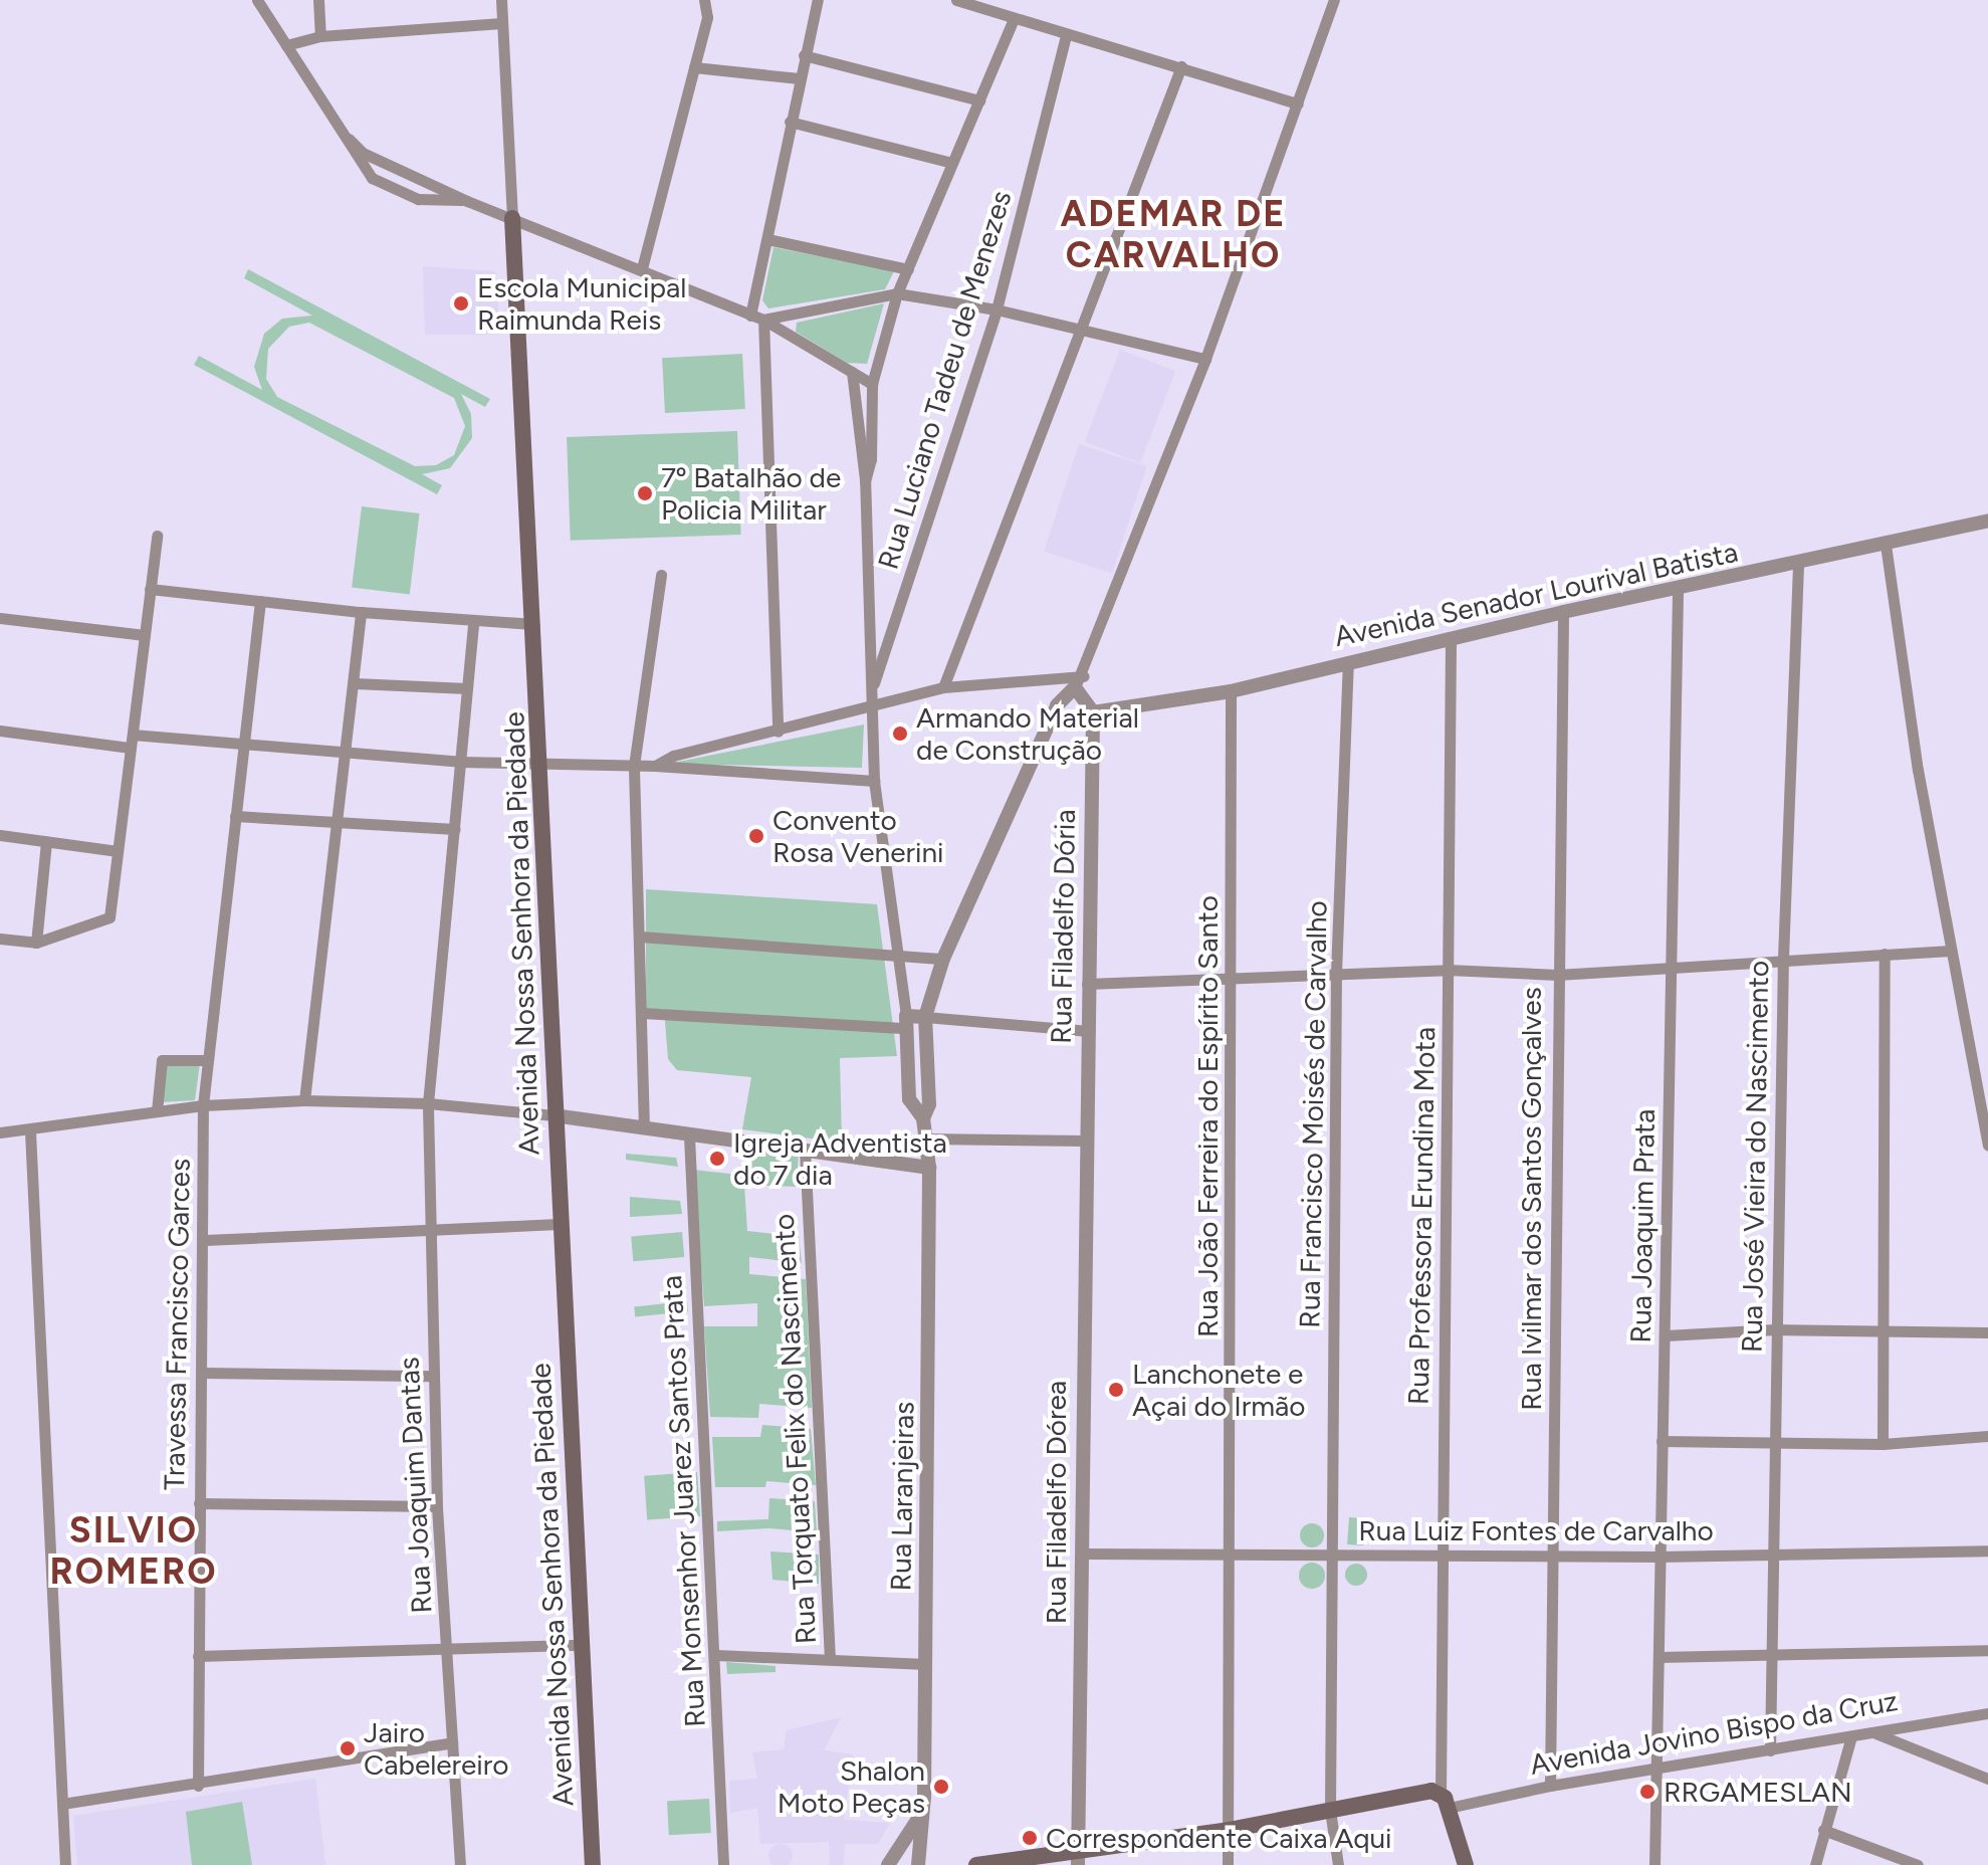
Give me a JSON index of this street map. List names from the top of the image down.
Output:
{
  "streets": {
    "main road": ["Avenida Nossa Senhora da Piedade", "Avenida Jovino Bispo da Cruz"],
    "street": [
      "Rua Luciano Tadeu de Menezes",
      "Avenida Senador Lourival Batista",
      "Rua Filadelfo Dória",
      "Rua Francisco Moisés de Carvalho",
      "Rua João Ferreira do Espírito Santo",
      "Rua José Vieira do Nascimento",
      "Rua Ivilmar dos Santos Gonçalves",
      "Rua Professora Erundina Mota",
      "Rua Joaquim Prata",
      "Travessa Francisco Garces",
      "Rua Torquato Felix do Nascimento",
      "Rua Joaquim Dantas",
      "Rua Laranjeiras",
      "Rua Monsenhor Juarez Santos Prata",
      "Rua Filadelfo Dórea",
      "Rua Luiz Fontes de Carvalho"
    ]
  },
  "crossings": [
    ["Avenida Senador Lourival Batista", "Rua Filadelfo Dória"],
    ["Avenida Senador Lourival Batista", "Rua Francisco Moisés de Carvalho"],
    ["Avenida Senador Lourival Batista", "Rua João Ferreira do Espírito Santo"],
    ["Avenida Senador Lourival Batista", "Rua José Vieira do Nascimento"],
    ["Avenida Senador Lourival Batista", "Rua Ivilmar dos Santos Gonçalves"],
    ["Avenida Senador Lourival Batista", "Rua Professora Erundina Mota"],
    ["Avenida Senador Lourival Batista", "Rua Joaquim Prata"],
    ["Rua Filadelfo Dória", "Rua Filadelfo Dórea"],
    ["Rua Francisco Moisés de Carvalho", "Rua Luiz Fontes de Carvalho"],
    ["Rua Francisco Moisés de Carvalho", "Avenida Jovino Bispo da Cruz"],
    ["Rua João Ferreira do Espírito Santo", "Rua Luiz Fontes de Carvalho"],
    ["Rua João Ferreira do Espírito Santo", "Avenida Jovino Bispo da Cruz"],
    ["Rua José Vieira do Nascimento", "Rua Luiz Fontes de Carvalho"],
    ["Rua José Vieira do Nascimento", "Avenida Jovino Bispo da Cruz"],
    ["Rua Ivilmar dos Santos Gonçalves", "Rua Luiz Fontes de Carvalho"],
    ["Rua Ivilmar dos Santos Gonçalves", "Avenida Jovino Bispo da Cruz"],
    ["Rua Professora Erundina Mota", "Rua Luiz Fontes de Carvalho"],
    ["Rua Professora Erundina Mota", "Avenida Jovino Bispo da Cruz"],
    ["Rua Joaquim Prata", "Rua Luiz Fontes de Carvalho"],
    ["Rua Joaquim Prata", "Avenida Jovino Bispo da Cruz"],
    ["Rua Filadelfo Dórea", "Rua Luiz Fontes de Carvalho"],
    ["Rua Filadelfo Dórea", "Avenida Jovino Bispo da Cruz"]
  ],
  "districts": ["ADEMAR DE CARVALHO", "SILVIO ROMERO"],
  "places": [
    "Escola Municipal Raimunda Reis",
    "7º Batalhão de Policia Militar",
    "Armando Material de Construção",
    "Convento Rosa Venerini",
    "Igreja Adventista do 7 dia",
    "Lanchonete e Açai do Irmão",
    "Jairo Cabelereiro",
    "Shalon Moto Peças",
    "RRGAMESLAN",
    "Correspondente Caixa Aqui"
  ]
}
